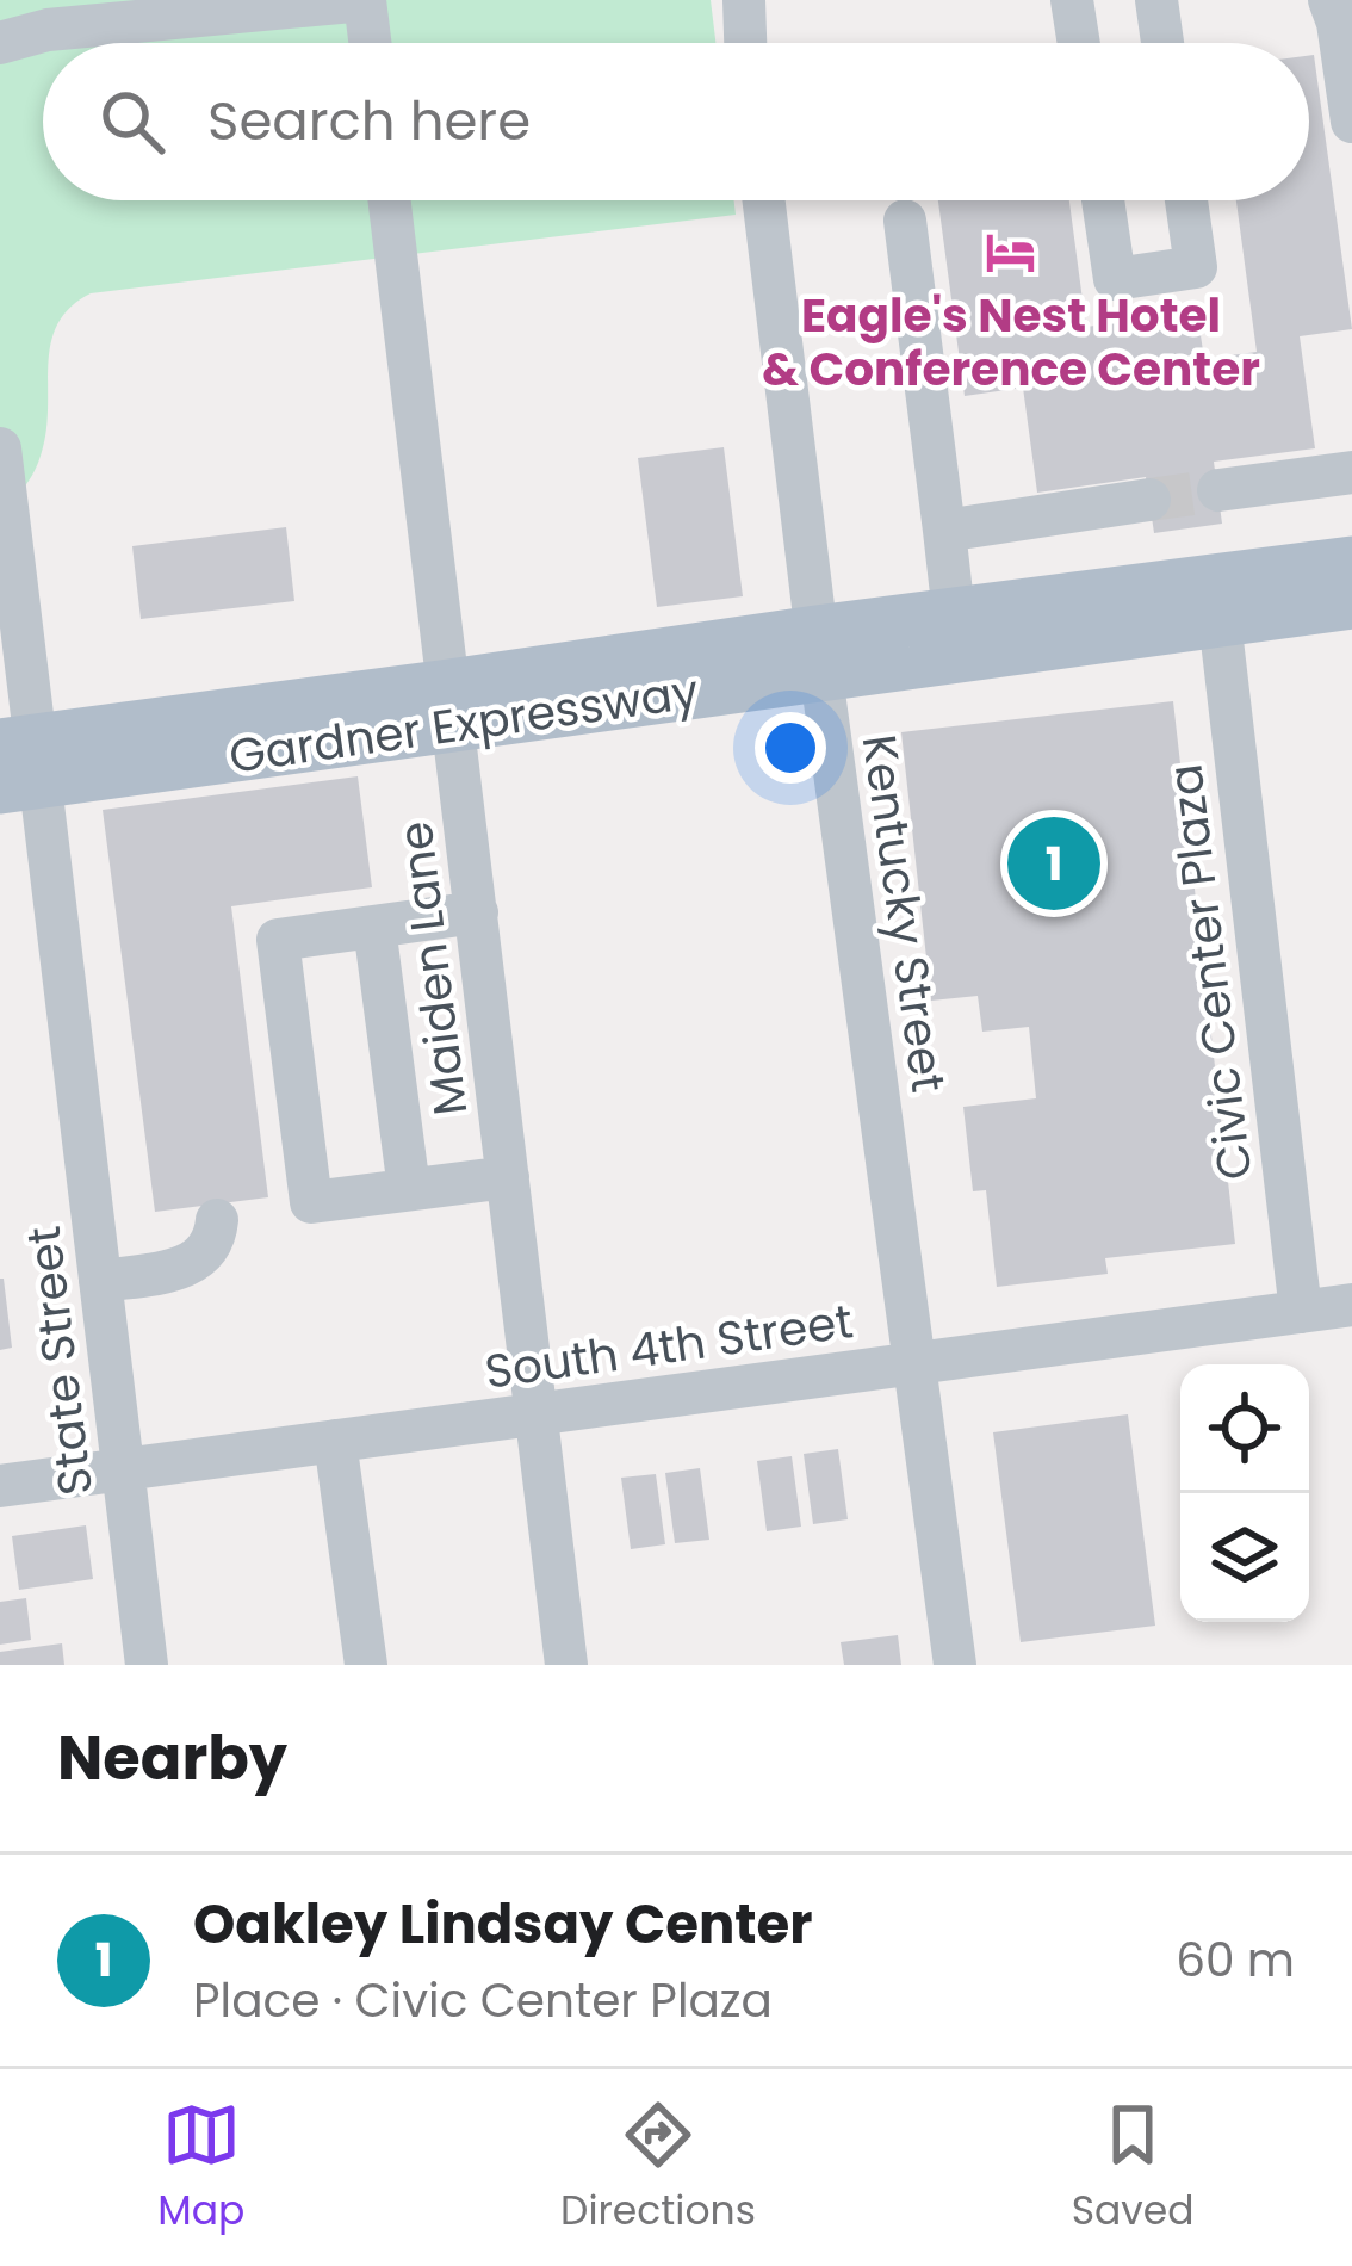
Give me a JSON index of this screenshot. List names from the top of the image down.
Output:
{
  "streets": {
    "main road": ["Gardner Expressway"],
    "street": [
      "Kentucky Street",
      "Maiden Lane",
      "Civic Center Plaza",
      "South 4th Street",
      "State Street"
    ]
  },
  "crossings": [
    ["Gardner Expressway", "Kentucky Street"],
    ["Gardner Expressway", "Maiden Lane"],
    ["Gardner Expressway", "Civic Center Plaza"],
    ["Gardner Expressway", "State Street"],
    ["Kentucky Street", "South 4th Street"],
    ["Maiden Lane", "South 4th Street"],
    ["Civic Center Plaza", "South 4th Street"],
    ["South 4th Street", "State Street"]
  ],
  "places": {
    "hotel": ["Eagle's Nest Hotel & Conference Center"]
  },
  "page": {
    "search": "Search here",
    "pins": "1",
    "heading": "Nearby",
    "list": [
      {
        "mark": "1",
        "name": "Oakley Lindsay Center",
        "note": "Place · Civic Center Plaza",
        "value": "60 m"
      }
    ],
    "nav": ["Map", "Directions", "Saved"]
  }
}
